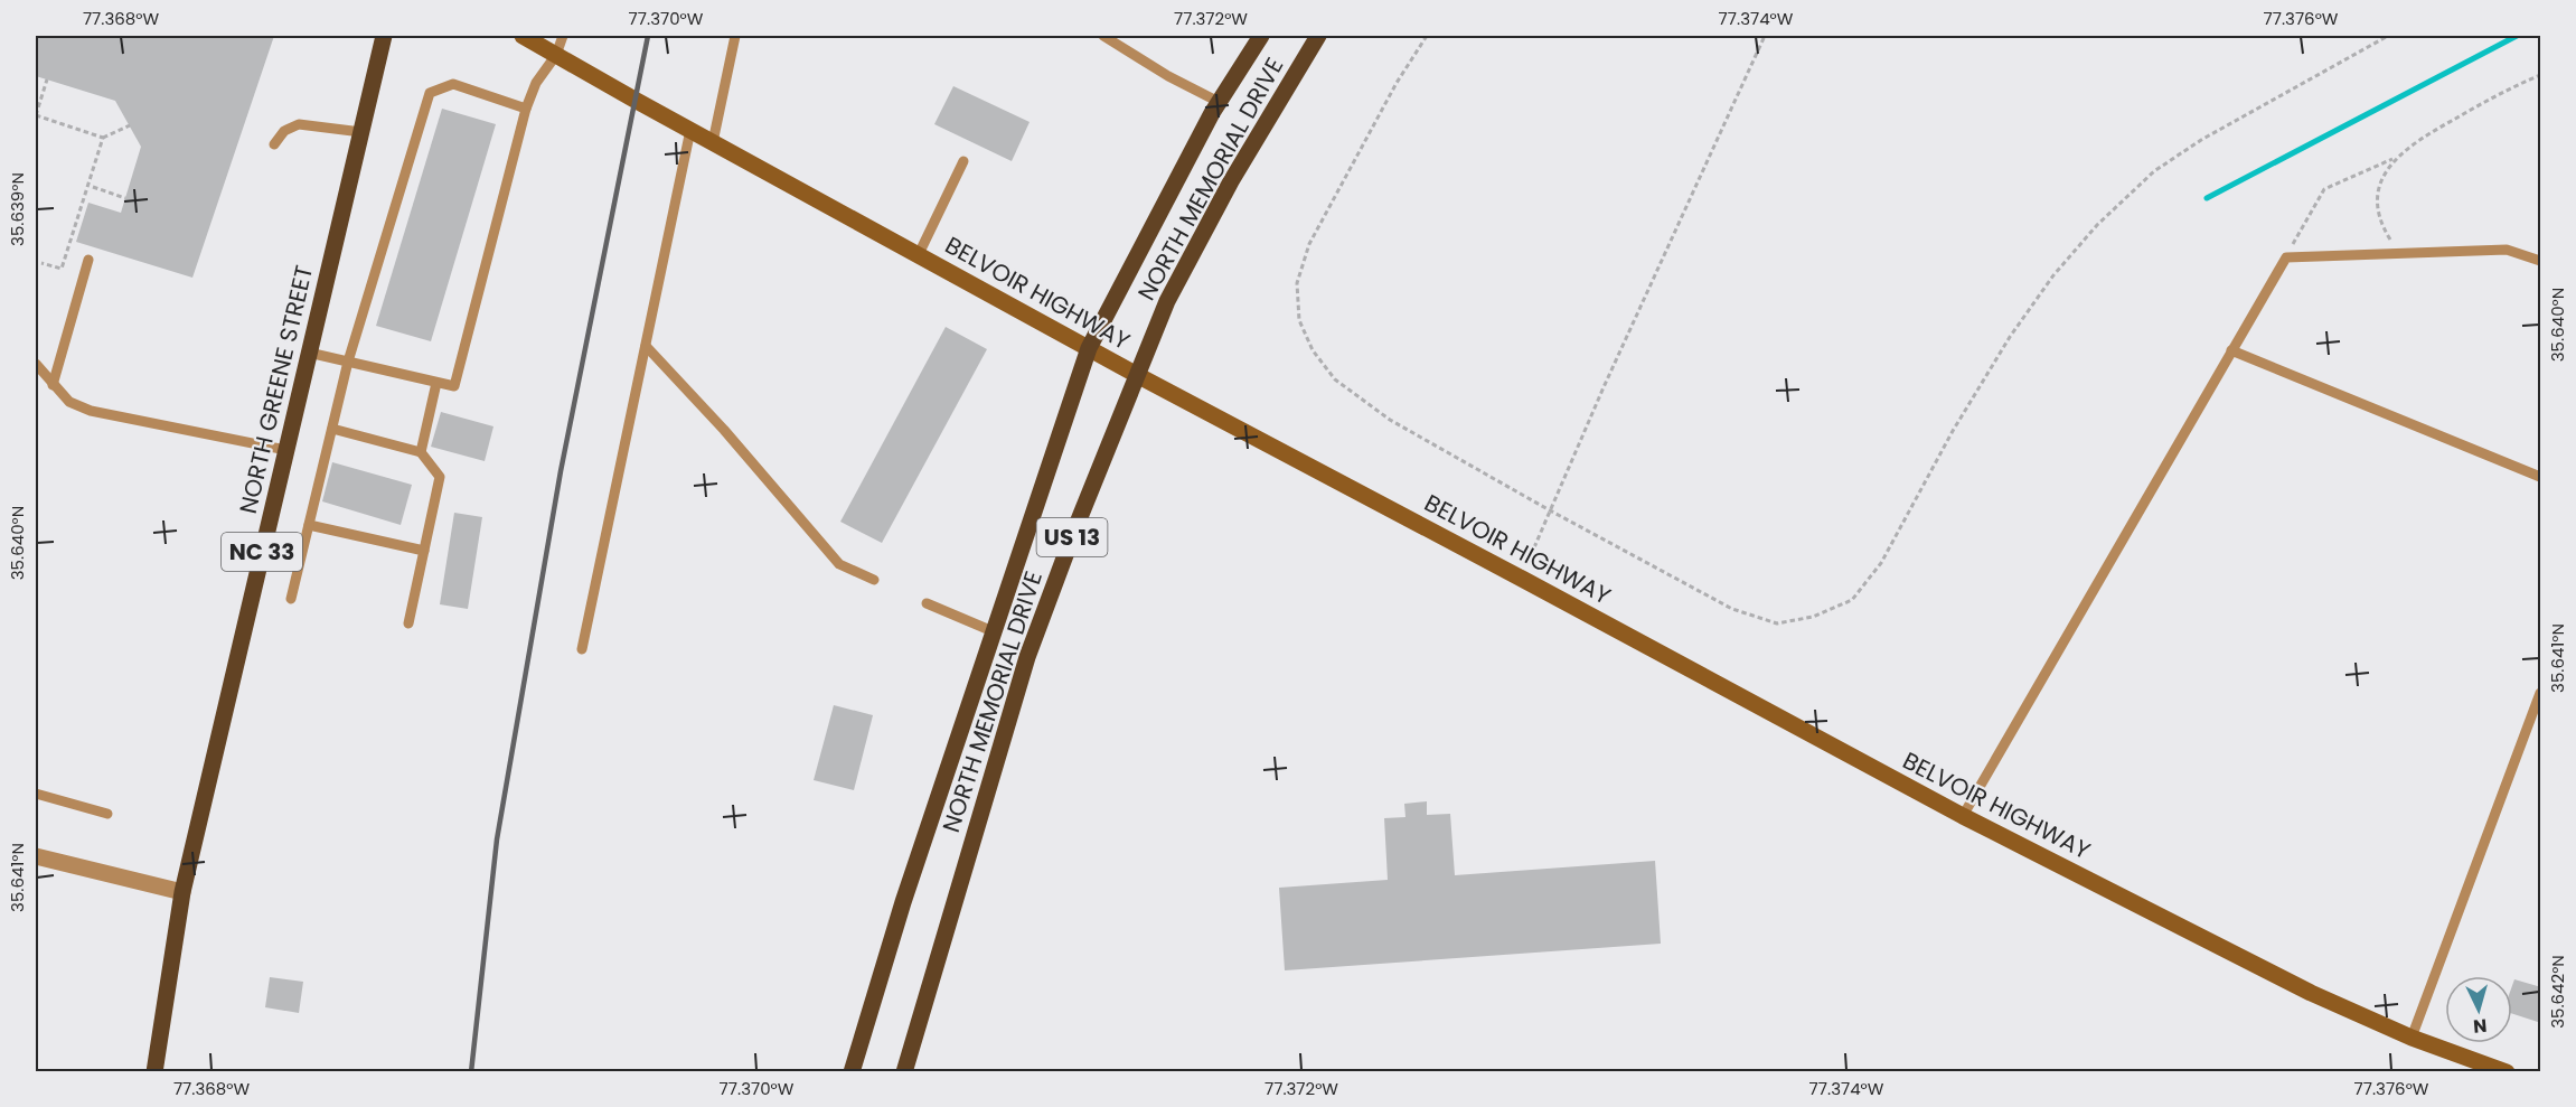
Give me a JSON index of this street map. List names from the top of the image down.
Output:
{
  "streets": {
    "main road": [
      "NORTH MEMORIAL DRIVE",
      "NORTH GREENE STREET",
      "US 13",
      "NC 33"
    ],
    "street": ["BELVOIR HIGHWAY"]
  },
  "crossings": [
    ["NORTH MEMORIAL DRIVE", "BELVOIR HIGHWAY"]
  ],
  "north": "bottom",
  "coordinates": [
    "77.368°W",
    "77.370°W",
    "77.372°W",
    "77.374°W",
    "77.376°W",
    "35.639°N",
    "35.640°N",
    "35.641°N",
    "35.642°N"
  ]
}
